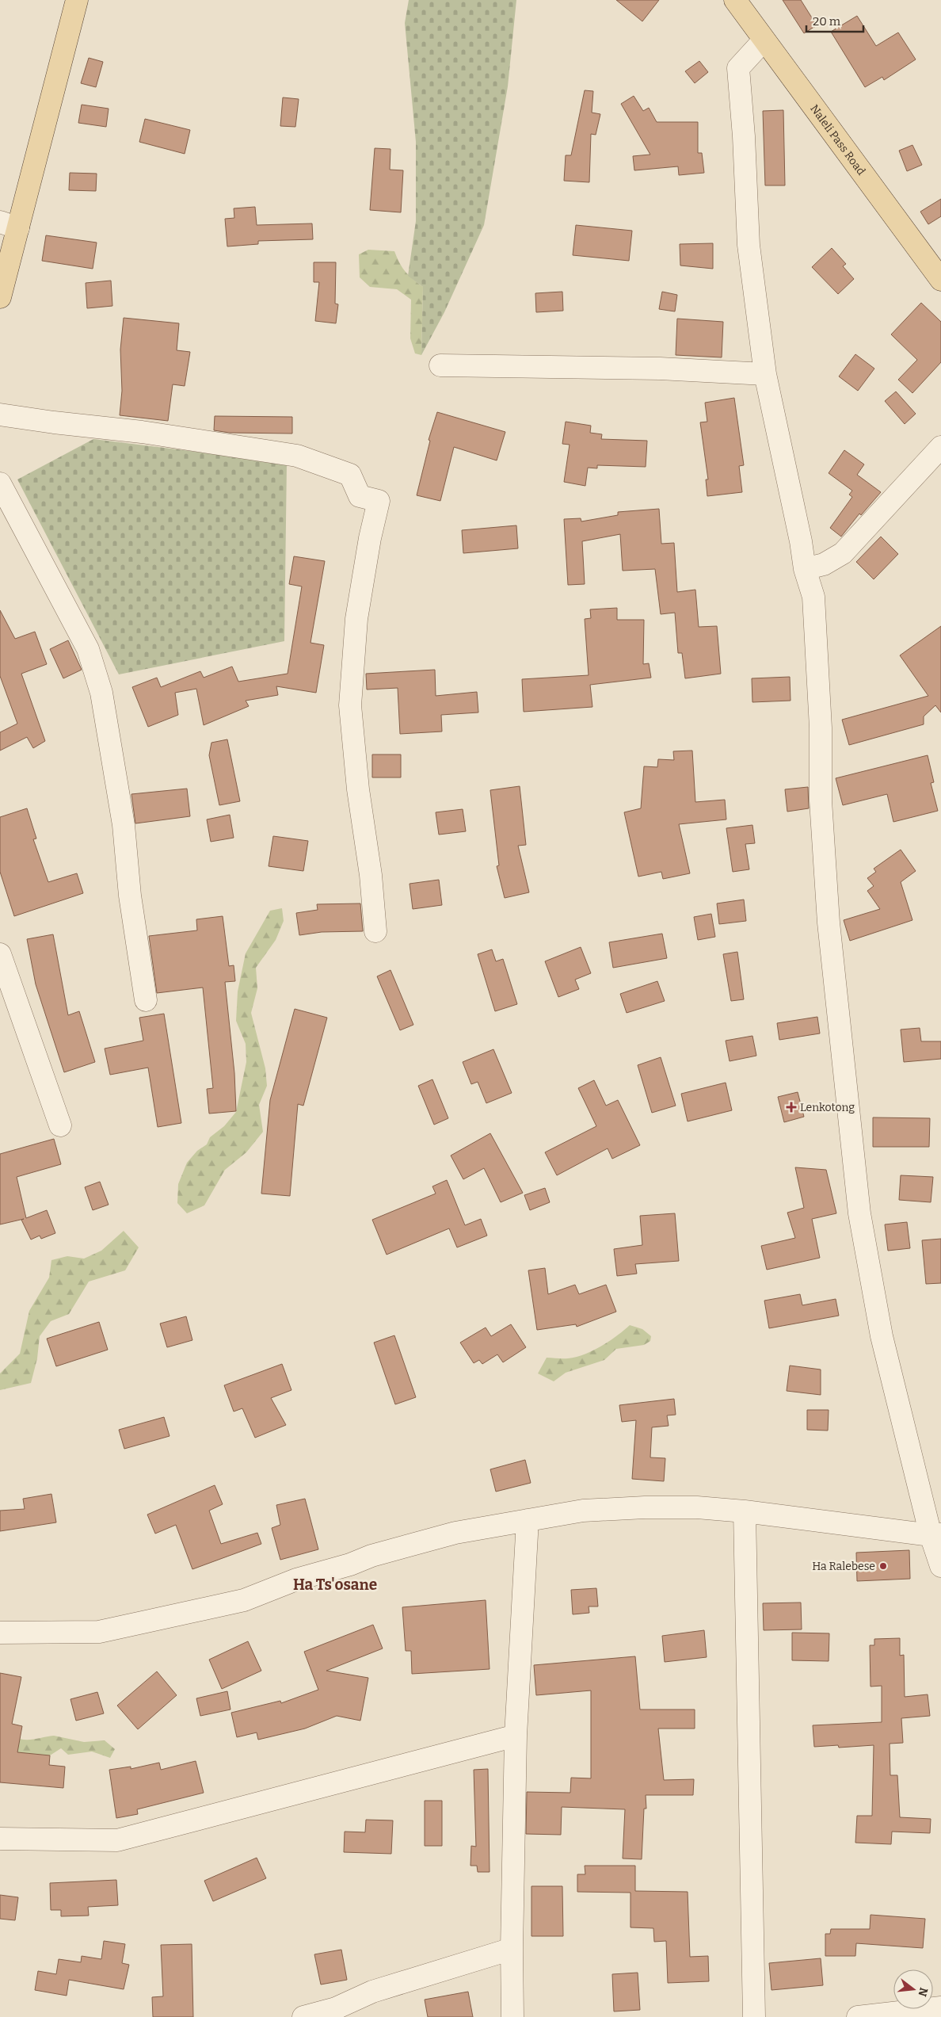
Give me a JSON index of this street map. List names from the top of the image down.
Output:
{
  "streets": {
    "main road": ["Naleli Pass Road"]
  },
  "districts": ["Ha Ts'osane"],
  "places": {
    "health": ["Lenkotong"],
    "other": ["Ha Ralebese"]
  },
  "scale_bar": "20 m",
  "north": "right"
}
